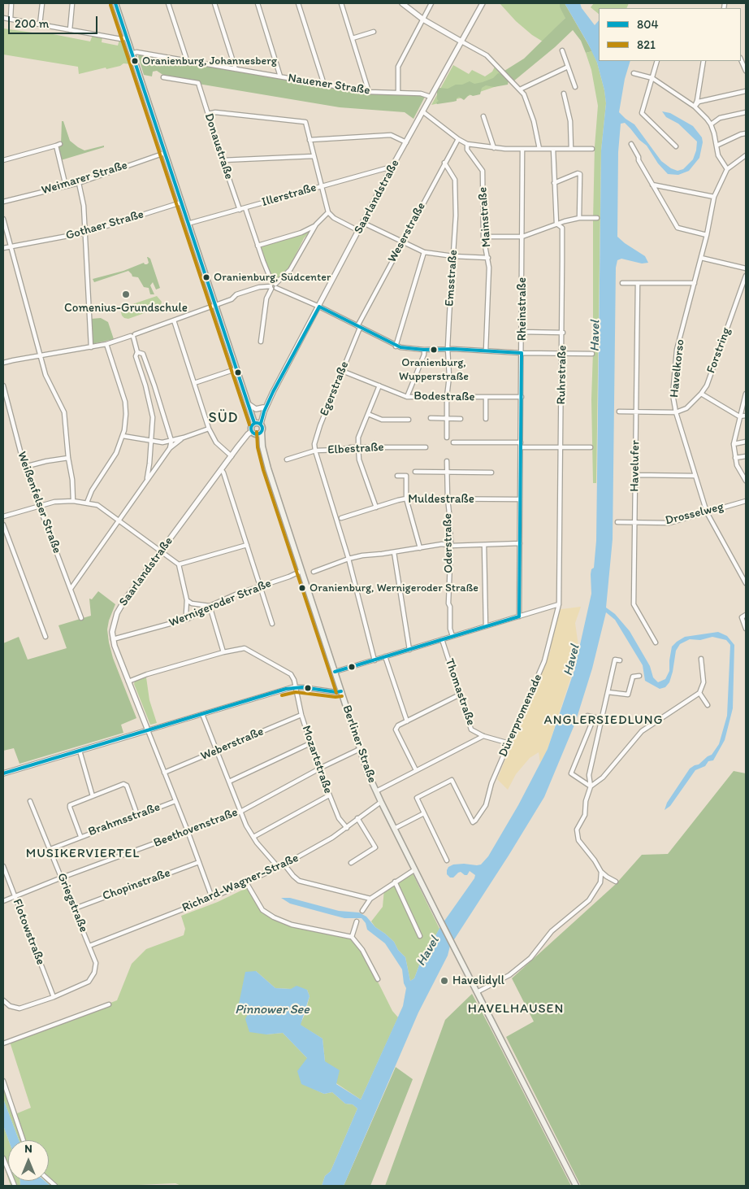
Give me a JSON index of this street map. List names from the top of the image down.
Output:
{
  "streets": {
    "main road": ["Berliner Straße"],
    "street": [
      "Nauener Straße",
      "Donaustraße",
      "Weimarer Straße",
      "Illerstraße",
      "Saarlandstraße",
      "Mainstraße",
      "Gothaer Straße",
      "Weserstraße",
      "Emsstraße",
      "Rheinstraße",
      "Forstring",
      "Havelkorso",
      "Ruhrstraße",
      "Egerstraße",
      "Bodestraße",
      "Elbestraße",
      "Havelufer",
      "Muldestraße",
      "Weißenfelser Straße",
      "Drosselweg",
      "Oderstraße",
      "Wernigeroder Straße",
      "Thomastraße",
      "Dürerpromenade",
      "Weberstraße",
      "Mozartstraße",
      "Brahmsstraße",
      "Beethovenstraße",
      "Richard-Wagner-Straße",
      "Chopinstraße",
      "Griegstraße",
      "Flotowstraße"
    ]
  },
  "crossings": [
    ["Nauener Straße", "Saarlandstraße"],
    ["Donaustraße", "Illerstraße"],
    ["Illerstraße", "Saarlandstraße"],
    ["Saarlandstraße", "Wernigeroder Straße"],
    ["Saarlandstraße", "Berliner Straße"],
    ["Weserstraße", "Emsstraße"],
    ["Weserstraße", "Egerstraße"],
    ["Emsstraße", "Bodestraße"],
    ["Rheinstraße", "Bodestraße"],
    ["Rheinstraße", "Muldestraße"],
    ["Forstring", "Havelkorso"],
    ["Havelkorso", "Drosselweg"],
    ["Ruhrstraße", "Dürerpromenade"],
    ["Egerstraße", "Elbestraße"],
    ["Havelufer", "Drosselweg"],
    ["Muldestraße", "Oderstraße"],
    ["Wernigeroder Straße", "Berliner Straße"],
    ["Thomastraße", "Dürerpromenade"],
    ["Weberstraße", "Mozartstraße"],
    ["Berliner Straße", "Beethovenstraße"],
    ["Berliner Straße", "Richard-Wagner-Straße"],
    ["Mozartstraße", "Beethovenstraße"],
    ["Mozartstraße", "Richard-Wagner-Straße"],
    ["Brahmsstraße", "Griegstraße"],
    ["Beethovenstraße", "Griegstraße"],
    ["Beethovenstraße", "Flotowstraße"],
    ["Richard-Wagner-Straße", "Griegstraße"],
    ["Chopinstraße", "Griegstraße"],
    ["Griegstraße", "Flotowstraße"]
  ],
  "districts": [
    "SÜD",
    "ANGLERSIEDLUNG",
    "MUSIKERVIERTEL",
    "HAVELHAUSEN"
  ],
  "water": ["Havel", "Pinnower See"],
  "places": [
    "Oranienburg, Johannesberg",
    "Oranienburg, Südcenter",
    "Comenius-Grundschule",
    "Oranienburg, Wupperstraße",
    "Oranienburg, Wernigeroder Straße",
    "Havelidyll"
  ],
  "lines": ["transit line 804", "transit line 821"],
  "legend": ["804", "821"],
  "scale_bar": "200 m",
  "north": "top"
}
